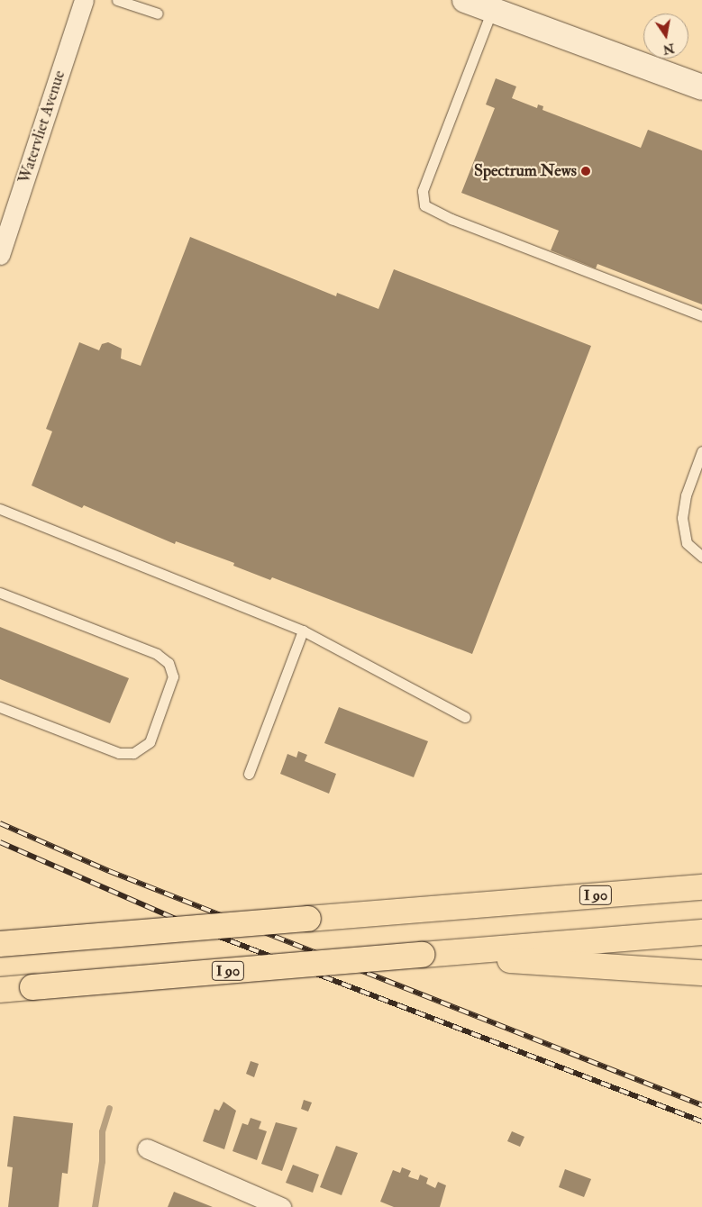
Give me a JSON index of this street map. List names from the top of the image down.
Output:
{
  "streets": {
    "highway": ["I 90"],
    "street": ["Watervliet Avenue"]
  },
  "places": ["Spectrum News"],
  "north": "bottom"
}
